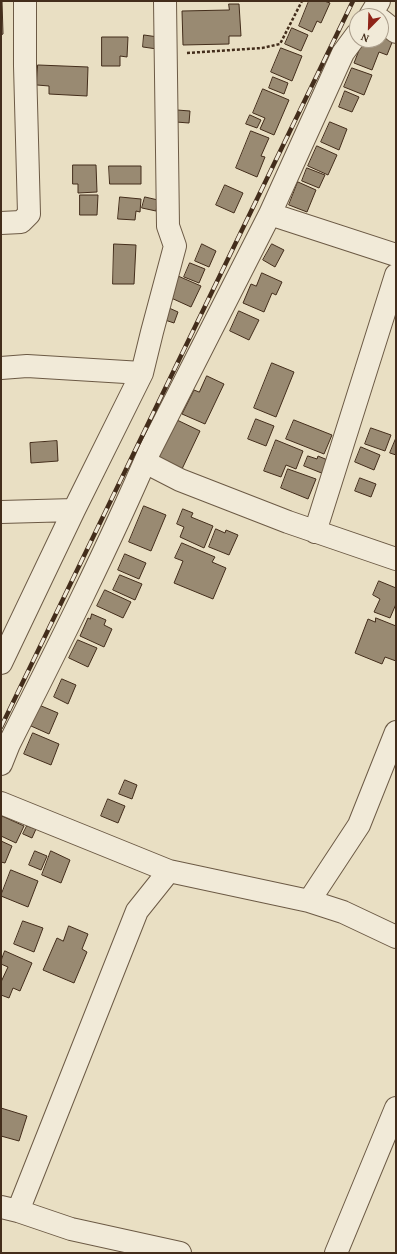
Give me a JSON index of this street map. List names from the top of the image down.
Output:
{
  "north": "bottom left"
}
